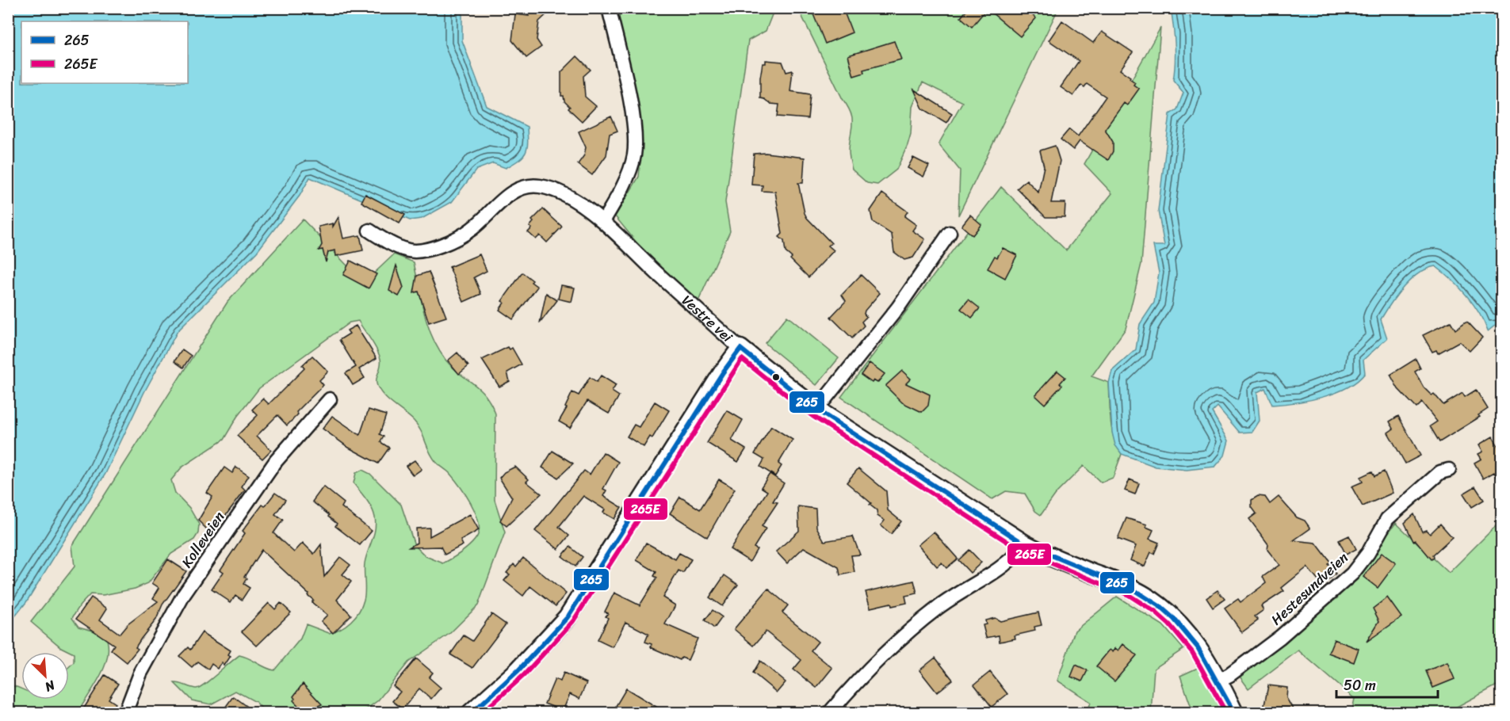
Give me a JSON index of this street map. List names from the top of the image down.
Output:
{
  "streets": {
    "street": ["Vestre vei", "Kolleveien", "Hestesundveien"]
  },
  "crossings": [
    ["Vestre vei", "Hestesundveien"]
  ],
  "lines": ["transit line 265", "transit line 265E"],
  "legend": ["265", "265E"],
  "scale_bar": "50 m",
  "north": "bottom right"
}
